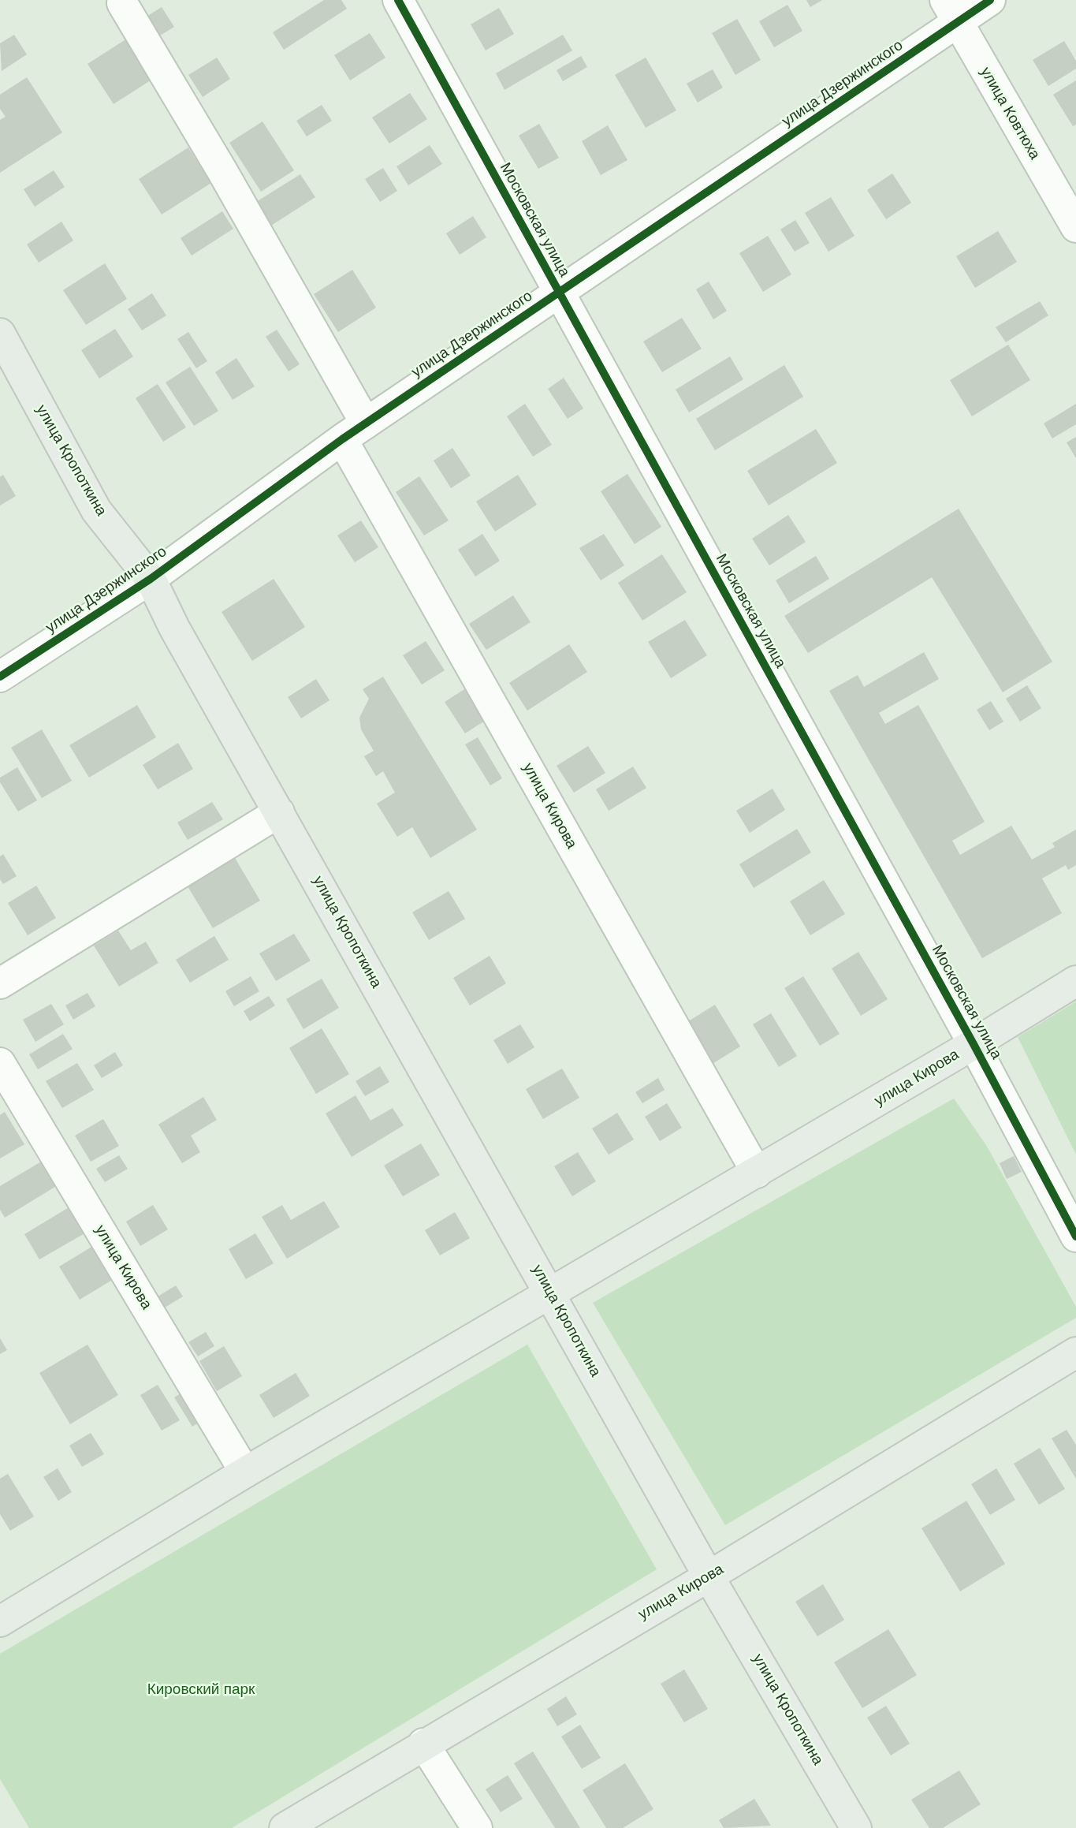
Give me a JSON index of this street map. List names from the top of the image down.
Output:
{
  "streets": {
    "main road": ["улица Кропоткина", "улица Кирова"],
    "street": ["улица Дзержинского", "улица Ковтюха", "Московская улица"]
  },
  "crossings": [
    ["улица Дзержинского", "улица Ковтюха"],
    ["улица Дзержинского", "Московская улица"],
    ["улица Дзержинского", "улица Кропоткина"],
    ["улица Дзержинского", "улица Кирова"],
    ["Московская улица", "улица Кирова"],
    ["улица Кропоткина", "улица Кирова"]
  ],
  "parks": ["Кировский парк"]
}
